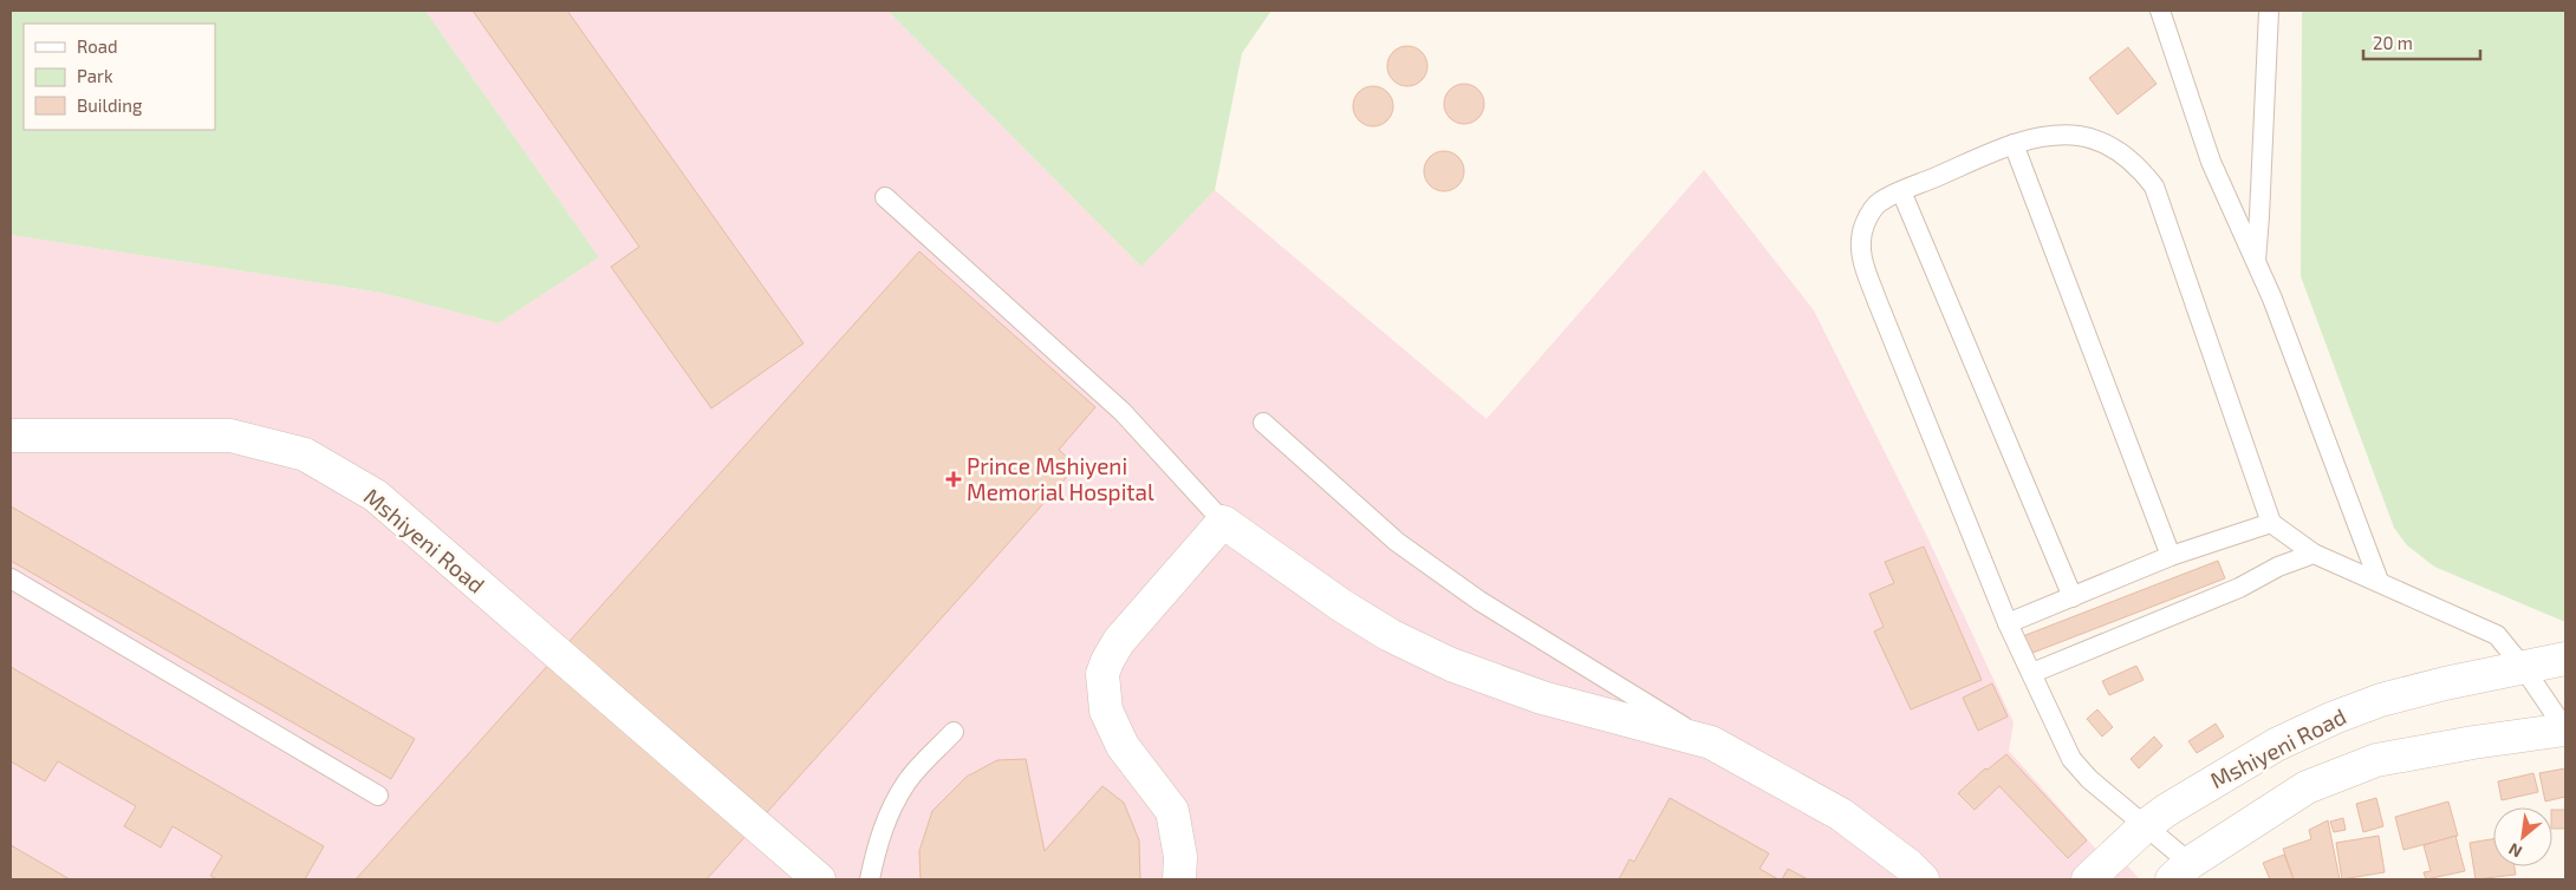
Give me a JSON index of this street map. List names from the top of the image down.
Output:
{
  "streets": {
    "street": ["Mshiyeni Road"]
  },
  "places": {
    "health": ["Prince Mshiyeni Memorial Hospital"]
  },
  "legend": ["Road", "Park", "Building"],
  "scale_bar": "20 m",
  "north": "bottom left"
}
